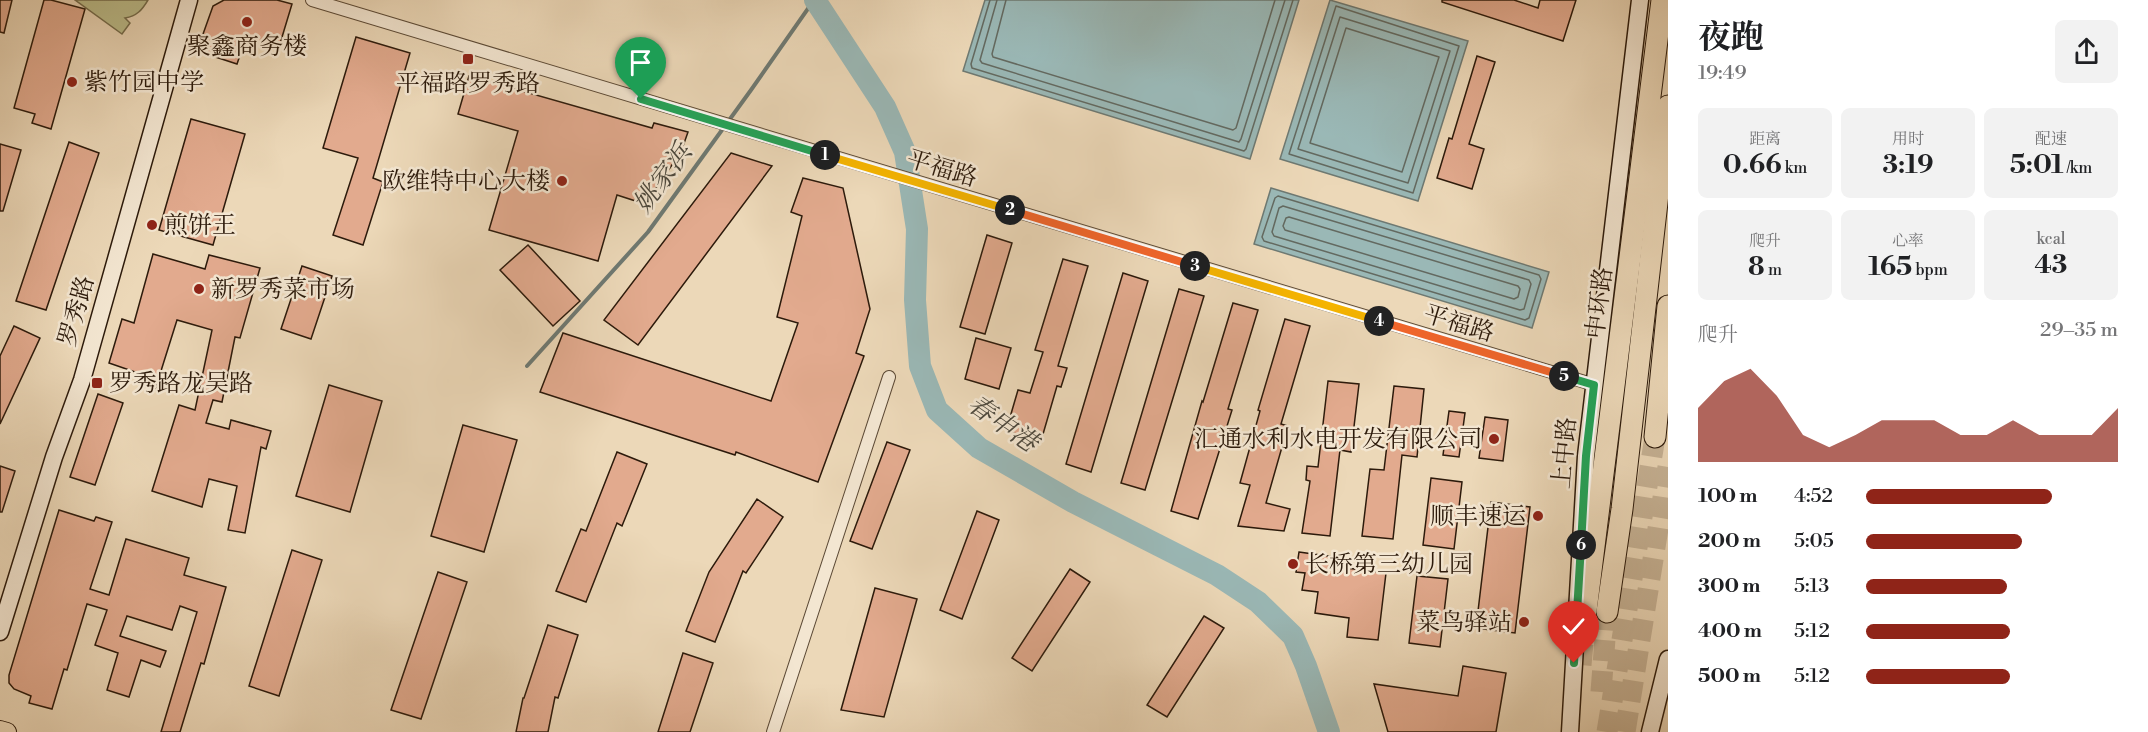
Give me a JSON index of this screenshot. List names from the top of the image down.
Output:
{
  "streets": {
    "highway": ["中环路"],
    "main road": ["罗秀路", "上中路"],
    "street": ["平福路"]
  },
  "crossings": [
    ["平福路", "上中路"]
  ],
  "water": ["姚家浜", "春申港"],
  "places": {
    "other": [
      "聚鑫商务楼",
      "紫竹园中学",
      "欧维特中心大楼",
      "煎饼王",
      "新罗秀菜市场",
      "汇通水利水电开发有限公司",
      "顺丰速运",
      "长桥第三幼儿园",
      "菜鸟驿站"
    ],
    "transit": ["平福路罗秀路", "罗秀路龙吴路"]
  },
  "page": {
    "heading": ["夜跑", "19:49"],
    "stats": [
      ["距离", "0.66 km"],
      ["用时", "3:19"],
      ["配速", "5:01 /km"],
      ["爬升", "8 m"],
      ["心率", "165 bpm"],
      ["kcal", "43"]
    ],
    "pins": [
      "1",
      "2",
      "3",
      "4",
      "5",
      "6"
    ],
    "chart": ["爬升", "29–35 m"],
    "list": [
      {
        "name": "100 m",
        "note": "4:52"
      },
      {
        "name": "200 m",
        "note": "5:05"
      },
      {
        "name": "300 m",
        "note": "5:13"
      },
      {
        "name": "400 m",
        "note": "5:12"
      },
      {
        "name": "500 m",
        "note": "5:12"
      }
    ]
  }
}
